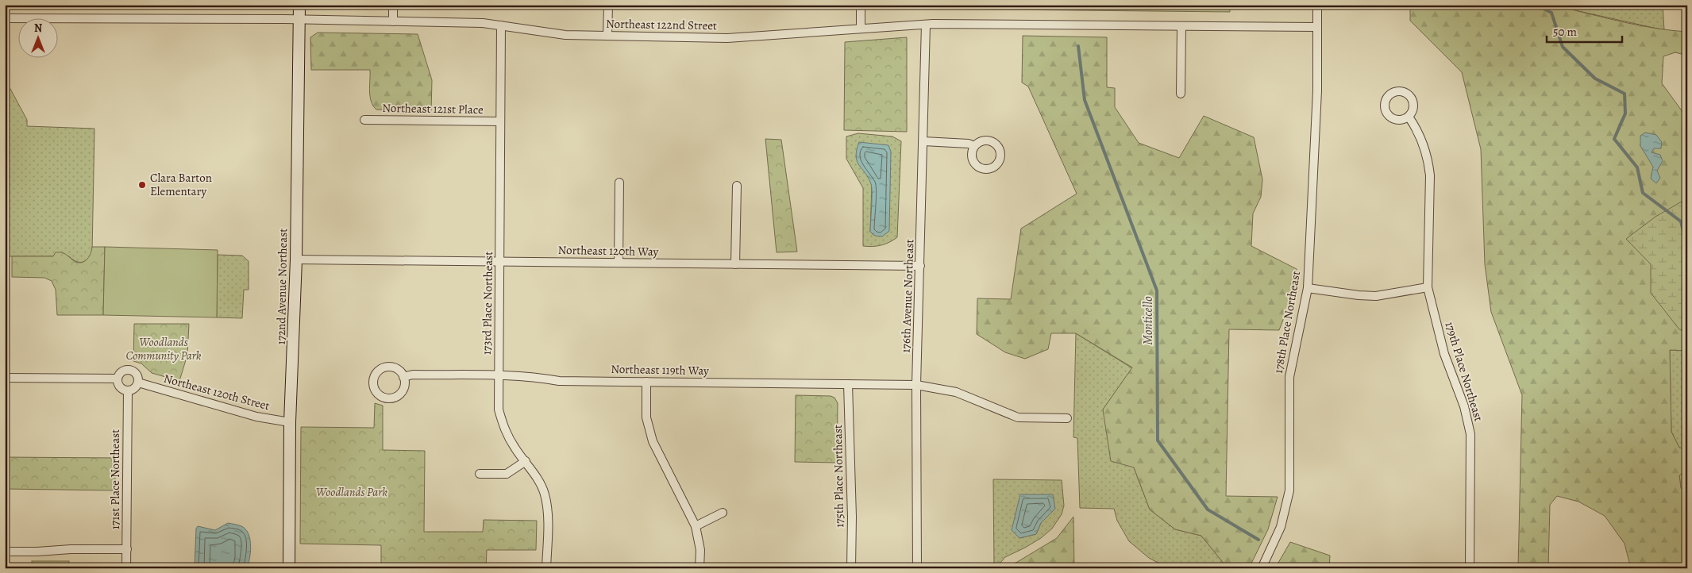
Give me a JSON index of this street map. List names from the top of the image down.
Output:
{
  "streets": {
    "street": [
      "Northeast 122nd Street",
      "Northeast 121st Place",
      "Northeast 120th Way",
      "172nd Avenue Northeast",
      "176th Avenue Northeast",
      "173rd Place Northeast",
      "178th Place Northeast",
      "Northeast 119th Way",
      "179th Place Northeast",
      "Northeast 120th Street",
      "175th Place Northeast",
      "171st Place Northeast"
    ]
  },
  "crossings": [
    ["Northeast 122nd Street", "172nd Avenue Northeast"],
    ["Northeast 122nd Street", "176th Avenue Northeast"],
    ["Northeast 122nd Street", "173rd Place Northeast"],
    ["Northeast 122nd Street", "178th Place Northeast"],
    ["Northeast 121st Place", "173rd Place Northeast"],
    ["Northeast 120th Way", "172nd Avenue Northeast"],
    ["Northeast 120th Way", "176th Avenue Northeast"],
    ["Northeast 120th Way", "173rd Place Northeast"],
    ["172nd Avenue Northeast", "Northeast 120th Street"],
    ["176th Avenue Northeast", "Northeast 119th Way"],
    ["173rd Place Northeast", "Northeast 119th Way"],
    ["Northeast 119th Way", "175th Place Northeast"],
    ["Northeast 120th Street", "171st Place Northeast"]
  ],
  "water": ["Monticello"],
  "parks": ["Woodlands Community Park", "Woodlands Park"],
  "places": ["Clara Barton Elementary"],
  "scale_bar": "50 m",
  "north": "top"
}
